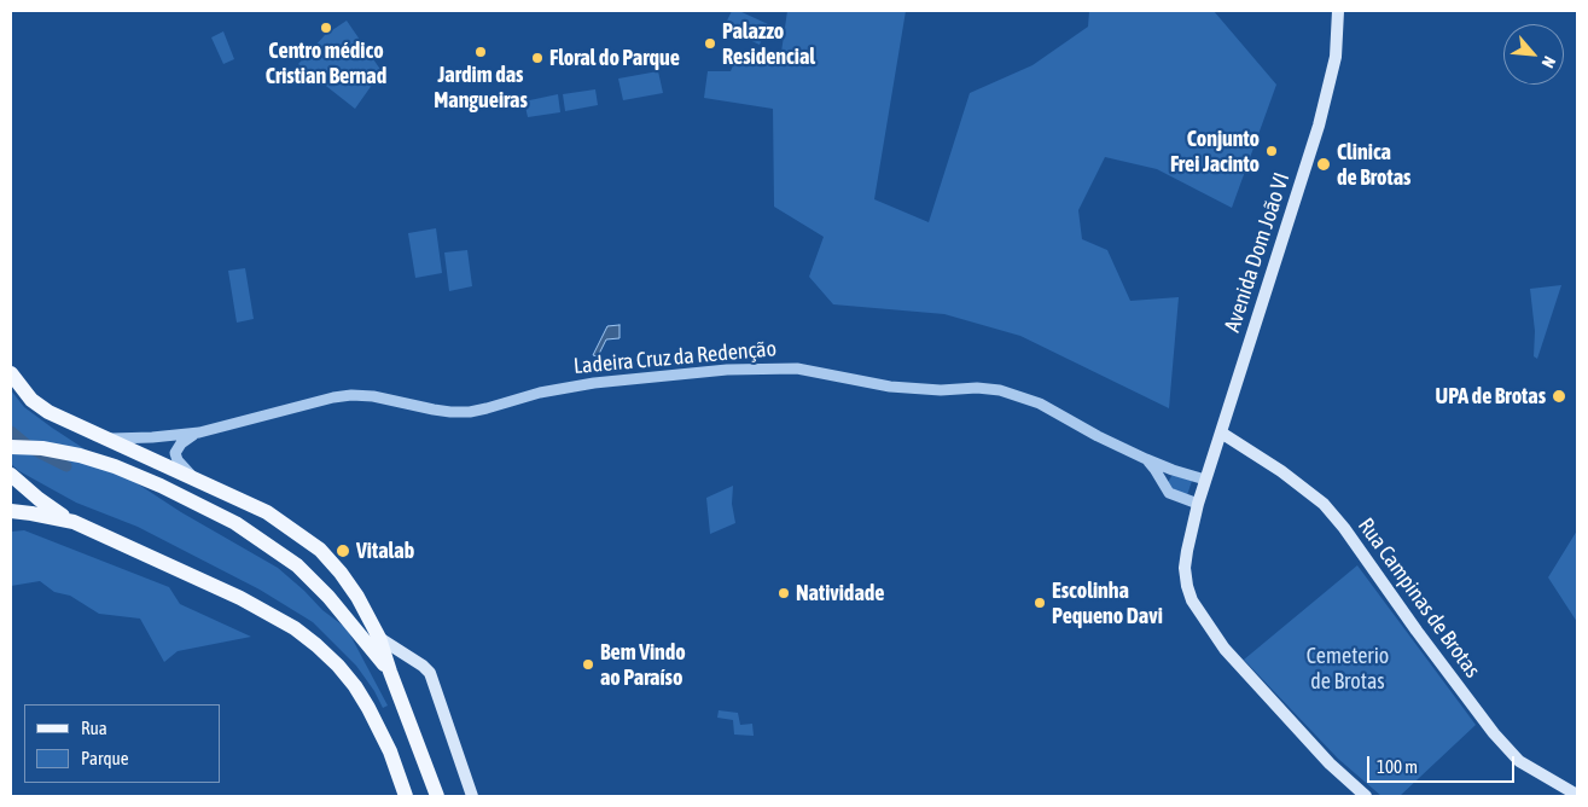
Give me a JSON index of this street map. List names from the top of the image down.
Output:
{
  "streets": {
    "main road": ["Avenida Dom João VI", "Rua Campinas de Brotas"],
    "street": ["Ladeira Cruz da Redenção"]
  },
  "crossings": [
    ["Avenida Dom João VI", "Ladeira Cruz da Redenção"],
    ["Avenida Dom João VI", "Rua Campinas de Brotas"]
  ],
  "parks": ["Cemeterio de Brotas"],
  "places": [
    "Centro médico Cristian Bernad",
    "Palazzo Residencial",
    "Jardim das Mangueiras",
    "Floral do Parque",
    "Conjunto Frei Jacinto",
    "Clinica de Brotas",
    "UPA de Brotas",
    "Vitalab",
    "Natividade",
    "Escolinha Pequeno Davi",
    "Bem Vindo ao Paraíso"
  ],
  "legend": ["Rua", "Parque"],
  "scale_bar": "100 m",
  "north": "bottom right"
}
